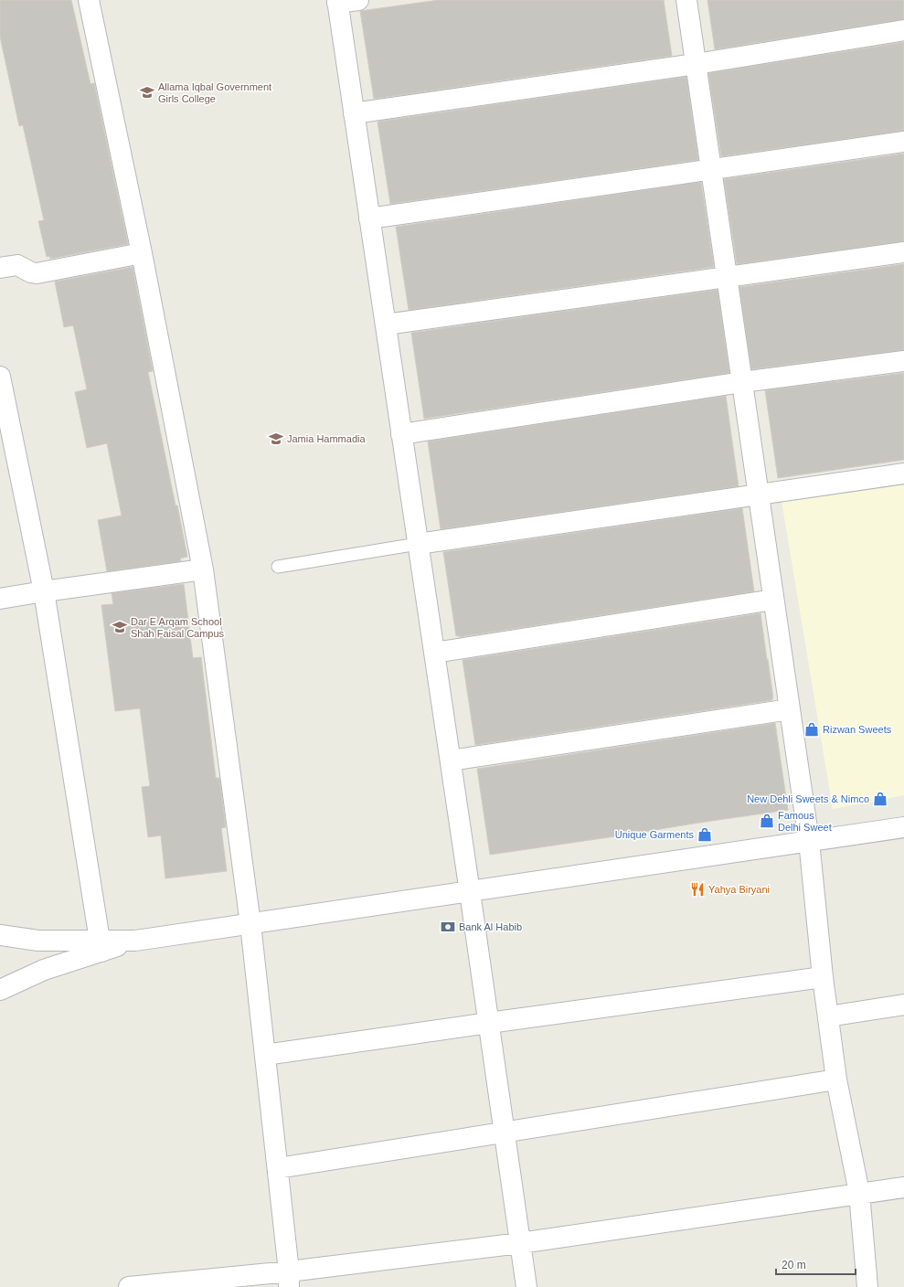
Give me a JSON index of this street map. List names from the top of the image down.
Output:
{
  "places": {
    "school or university": ["Allama Iqbal Government Girls College", "Jamia Hammadia", "Dar E Arqam School Shah Faisal Campus"],
    "shop": [
      "Rizwan Sweets",
      "New Dehli Sweets & Nimco",
      "Famous Delhi Sweet",
      "Unique Garments"
    ],
    "restaurant": ["Yahya Biryani"],
    "bank": ["Bank Al Habib"]
  },
  "scale_bar": "20 m"
}
